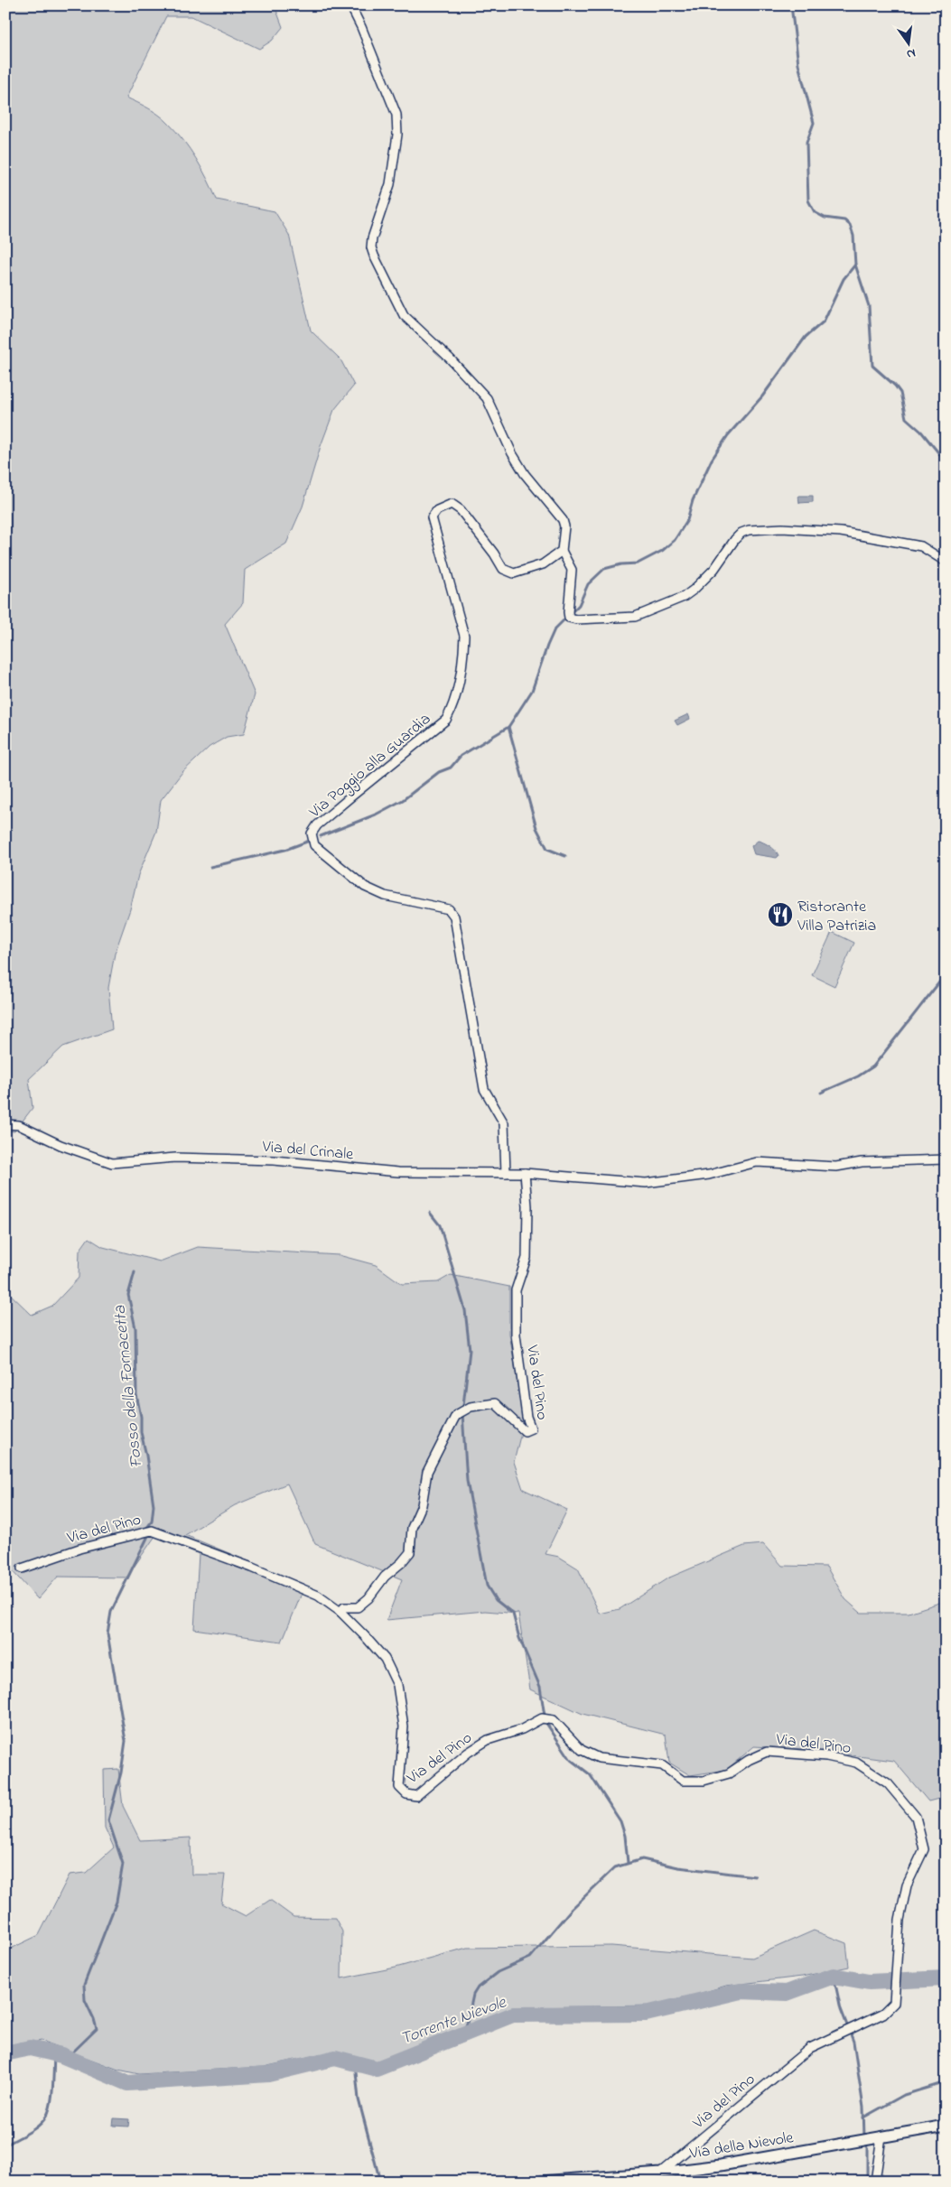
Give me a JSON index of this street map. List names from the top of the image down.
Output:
{
  "streets": {
    "street": [
      "Via Poggio alla Guardia",
      "Via del Crinale",
      "Via del Pino",
      "Via della Nievole"
    ]
  },
  "crossings": [
    ["Via Poggio alla Guardia", "Via del Crinale"],
    ["Via del Crinale", "Via del Pino"],
    ["Via del Pino", "Via della Nievole"]
  ],
  "water": ["Fosso della Fornacetta", "Torrente Nievole"],
  "places": {
    "restaurant": ["Ristorante Villa Patrizia"]
  },
  "north": "bottom"
}
